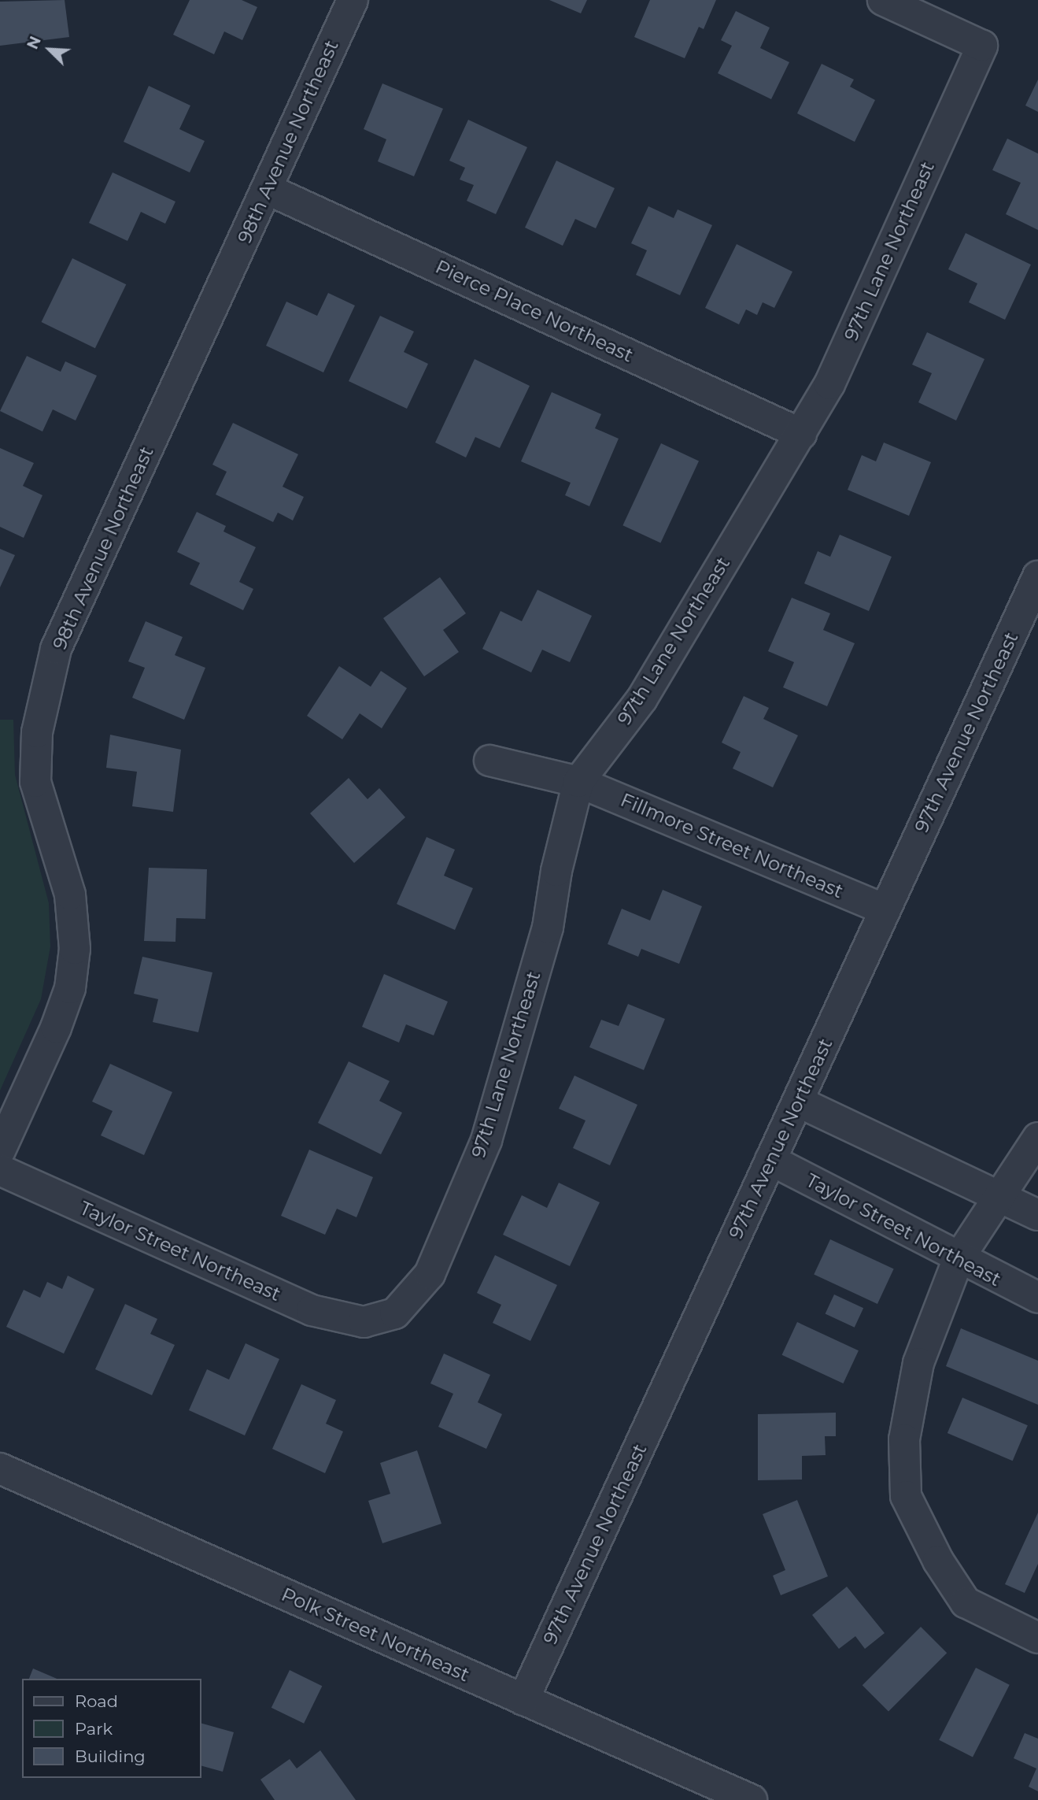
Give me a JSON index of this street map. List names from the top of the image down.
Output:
{
  "streets": {
    "street": [
      "98th Avenue Northeast",
      "97th Lane Northeast",
      "Pierce Place Northeast",
      "97th Avenue Northeast",
      "Fillmore Street Northeast",
      "Taylor Street Northeast",
      "Polk Street Northeast"
    ]
  },
  "crossings": [
    ["98th Avenue Northeast", "Pierce Place Northeast"],
    ["97th Lane Northeast", "Pierce Place Northeast"],
    ["97th Lane Northeast", "Fillmore Street Northeast"],
    ["97th Lane Northeast", "Taylor Street Northeast"],
    ["97th Avenue Northeast", "Fillmore Street Northeast"],
    ["97th Avenue Northeast", "Taylor Street Northeast"],
    ["97th Avenue Northeast", "Polk Street Northeast"]
  ],
  "legend": ["Road", "Park", "Building"],
  "north": "top left"
}
